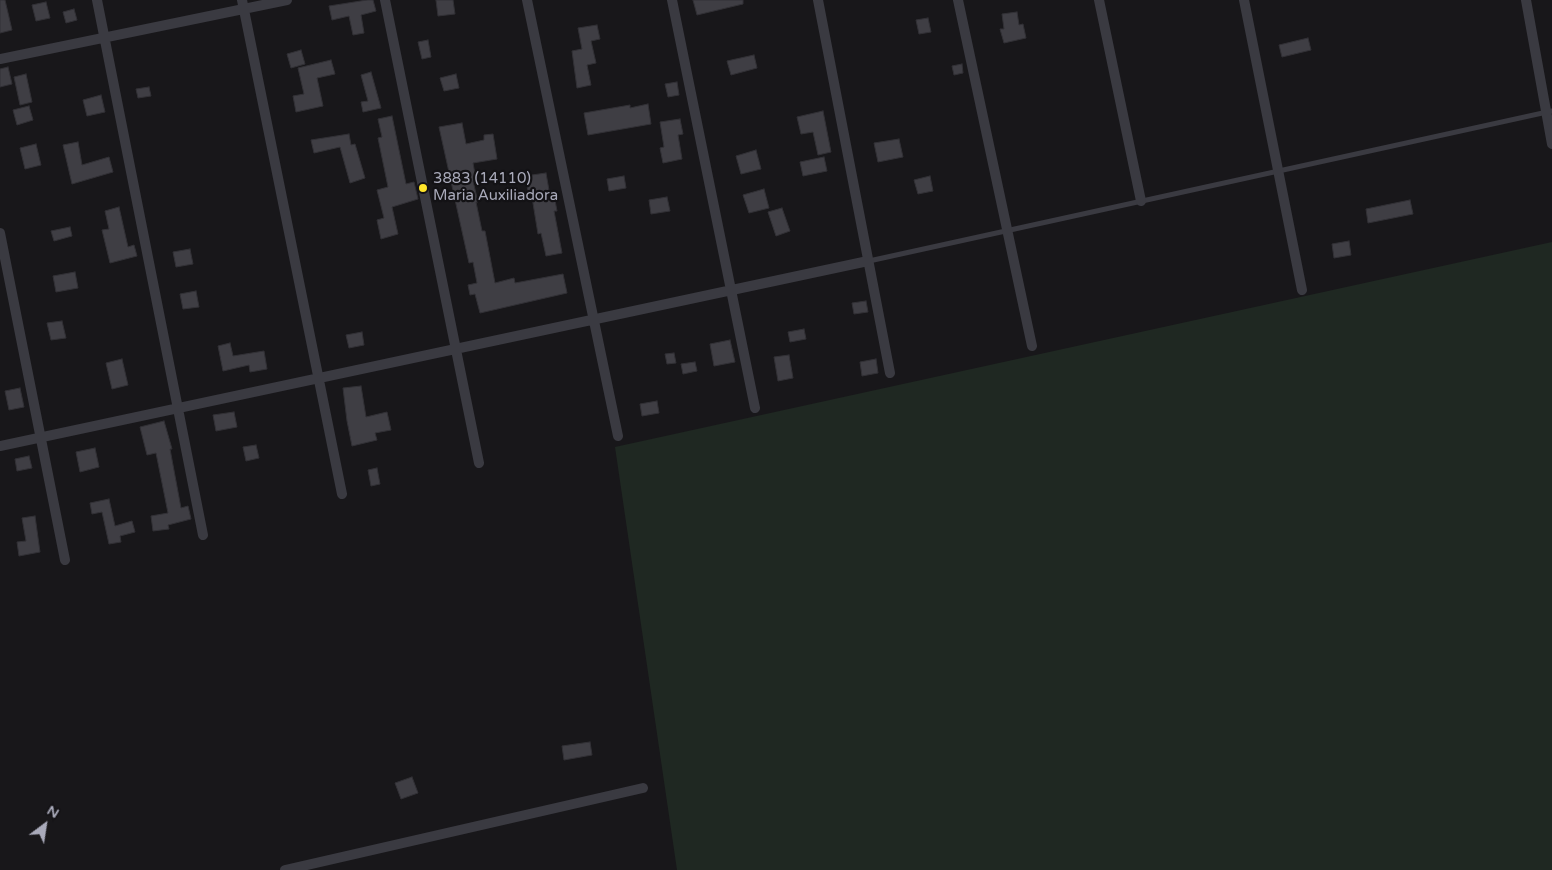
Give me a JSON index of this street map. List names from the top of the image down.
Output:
{
  "places": ["3883 (14110) Maria Auxiliadora"],
  "north": "top right"
}
